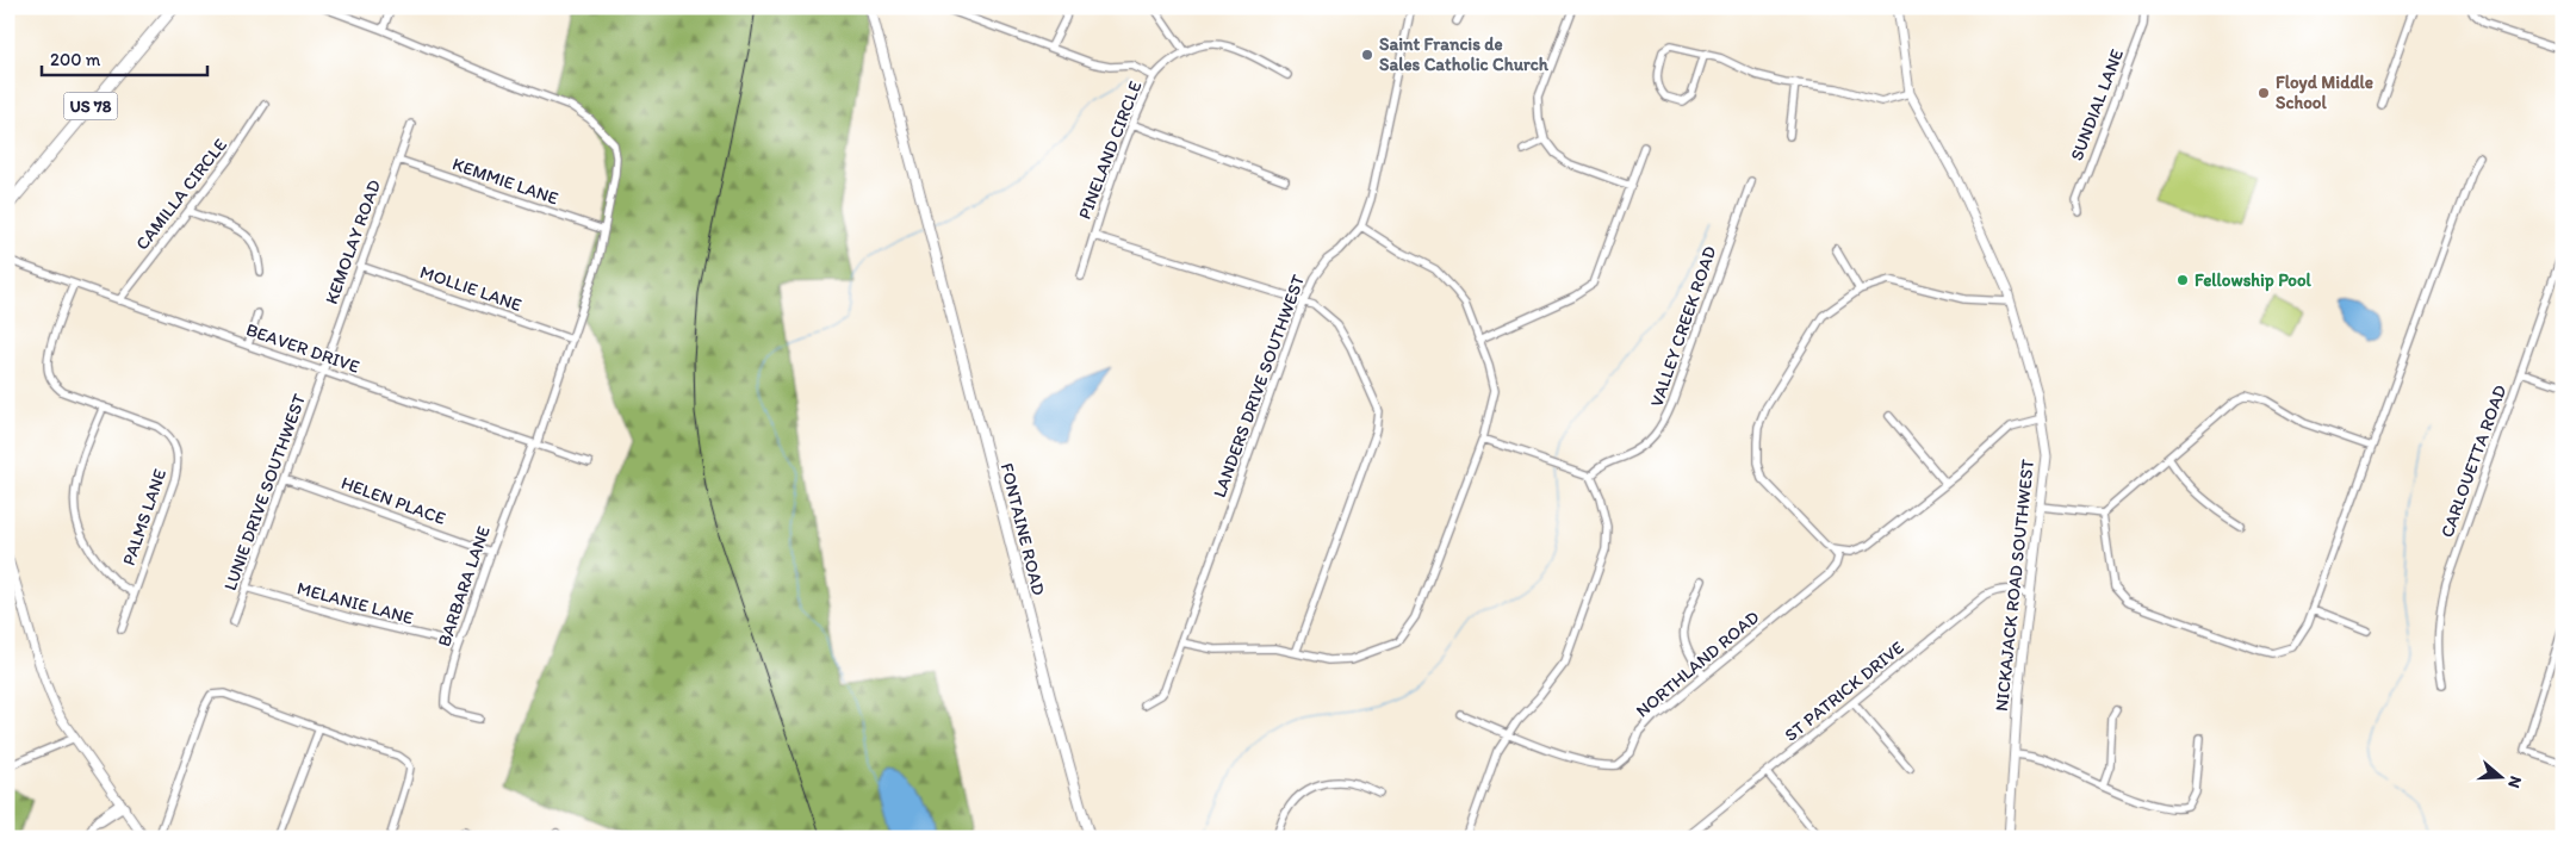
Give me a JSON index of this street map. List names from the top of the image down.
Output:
{
  "streets": {
    "main road": ["US 78", "FONTAINE ROAD"],
    "street": [
      "SUNDIAL LANE",
      "PINELAND CIRCLE",
      "KEMMIE LANE",
      "CAMILLA CIRCLE",
      "KEMOLAY ROAD",
      "MOLLIE LANE",
      "VALLEY CREEK ROAD",
      "BEAVER DRIVE",
      "LANDERS DRIVE SOUTHWEST",
      "CARLOUETTA ROAD",
      "LUNIE DRIVE SOUTHWEST",
      "HELEN PLACE",
      "PALMS LANE",
      "NICKAJACK ROAD SOUTHWEST",
      "BARBARA LANE",
      "MELANIE LANE",
      "NORTHLAND ROAD",
      "ST PATRICK DRIVE"
    ]
  },
  "crossings": [
    ["KEMMIE LANE", "KEMOLAY ROAD"],
    ["KEMMIE LANE", "BARBARA LANE"],
    ["CAMILLA CIRCLE", "BEAVER DRIVE"],
    ["KEMOLAY ROAD", "MOLLIE LANE"],
    ["KEMOLAY ROAD", "BEAVER DRIVE"],
    ["KEMOLAY ROAD", "LUNIE DRIVE SOUTHWEST"],
    ["MOLLIE LANE", "BARBARA LANE"],
    ["BEAVER DRIVE", "LUNIE DRIVE SOUTHWEST"],
    ["BEAVER DRIVE", "PALMS LANE"],
    ["BEAVER DRIVE", "BARBARA LANE"],
    ["LUNIE DRIVE SOUTHWEST", "HELEN PLACE"],
    ["LUNIE DRIVE SOUTHWEST", "MELANIE LANE"],
    ["HELEN PLACE", "BARBARA LANE"],
    ["NICKAJACK ROAD SOUTHWEST", "ST PATRICK DRIVE"],
    ["BARBARA LANE", "MELANIE LANE"]
  ],
  "places": ["Saint Francis de Sales Catholic Church", "Floyd Middle School", "Fellowship Pool"],
  "scale_bar": "200 m",
  "north": "right"
}
